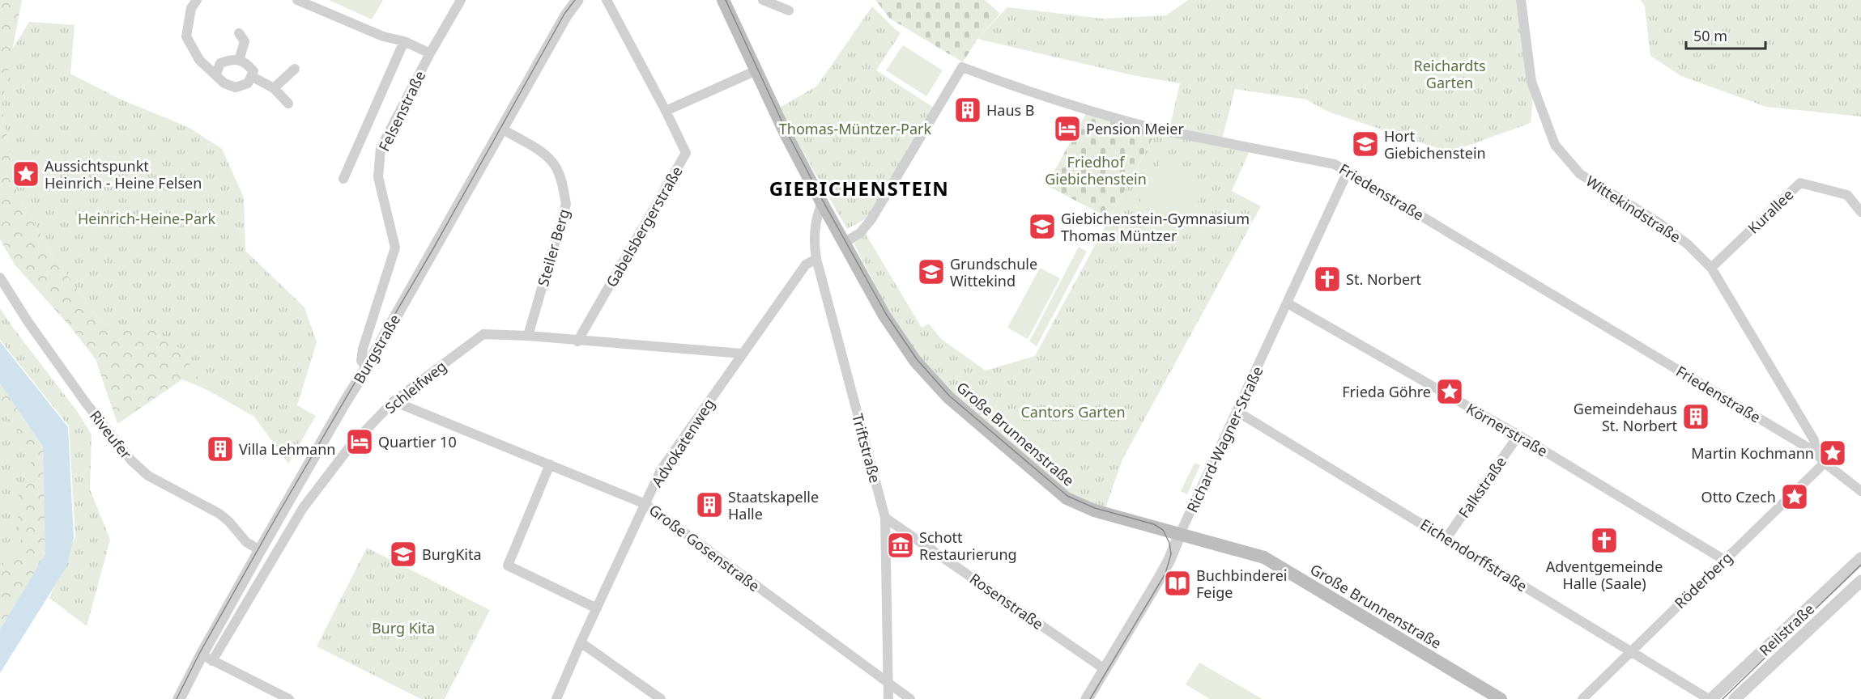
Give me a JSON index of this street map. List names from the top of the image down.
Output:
{
  "streets": {
    "main road": ["Große Brunnenstraße"],
    "street": [
      "Felsenstraße",
      "Friedenstraße",
      "Wittekindstraße",
      "Kurallee",
      "Gabelsbergerstraße",
      "Steiler Berg",
      "Burgstraße",
      "Schleifweg",
      "Körnerstraße",
      "Riveufer",
      "Richard-Wagner-Straße",
      "Advokatenweg",
      "Triftstraße",
      "Falkstraße",
      "Große Gosenstraße",
      "Eichendorffstraße",
      "Röderberg",
      "Rosenstraße",
      "Reilstraße"
    ]
  },
  "crossings": [
    ["Felsenstraße", "Burgstraße"],
    ["Friedenstraße", "Wittekindstraße"],
    ["Friedenstraße", "Große Brunnenstraße"],
    ["Friedenstraße", "Richard-Wagner-Straße"],
    ["Friedenstraße", "Röderberg"],
    ["Wittekindstraße", "Kurallee"],
    ["Gabelsbergerstraße", "Schleifweg"],
    ["Steiler Berg", "Burgstraße"],
    ["Steiler Berg", "Schleifweg"],
    ["Burgstraße", "Schleifweg"],
    ["Burgstraße", "Riveufer"],
    ["Schleifweg", "Advokatenweg"],
    ["Schleifweg", "Große Gosenstraße"],
    ["Körnerstraße", "Richard-Wagner-Straße"],
    ["Körnerstraße", "Falkstraße"],
    ["Körnerstraße", "Röderberg"],
    ["Große Brunnenstraße", "Richard-Wagner-Straße"],
    ["Große Brunnenstraße", "Triftstraße"],
    ["Richard-Wagner-Straße", "Eichendorffstraße"],
    ["Richard-Wagner-Straße", "Rosenstraße"],
    ["Advokatenweg", "Triftstraße"],
    ["Advokatenweg", "Große Gosenstraße"],
    ["Triftstraße", "Große Gosenstraße"],
    ["Triftstraße", "Rosenstraße"],
    ["Falkstraße", "Eichendorffstraße"],
    ["Eichendorffstraße", "Röderberg"],
    ["Eichendorffstraße", "Reilstraße"]
  ],
  "districts": ["GIEBICHENSTEIN"],
  "parks": [
    "Reichardts Garten",
    "Thomas-Müntzer-Park",
    "Friedhof Giebichenstein",
    "Heinrich-Heine-Park",
    "Cantors Garten",
    "Burg Kita"
  ],
  "places": {
    "building": [
      "Haus B",
      "Gemeindehaus St. Norbert",
      "Villa Lehmann",
      "Staatskapelle Halle"
    ],
    "hotel": ["Pension Meier", "Quartier 10"],
    "school or university": [
      "Hort Giebichenstein",
      "Giebichenstein-Gymnasium Thomas Müntzer",
      "Grundschule Wittekind",
      "BurgKita"
    ],
    "place": [
      "Aussichtspunkt Heinrich - Heine Felsen",
      "Frieda Göhre",
      "Martin Kochmann",
      "Otto Czech"
    ],
    "church": ["St. Norbert", "Adventgemeinde Halle (Saale)"],
    "museum": ["Schott Restaurierung"],
    "library": ["Buchbinderei Feige"]
  },
  "scale_bar": "50 m"
}
